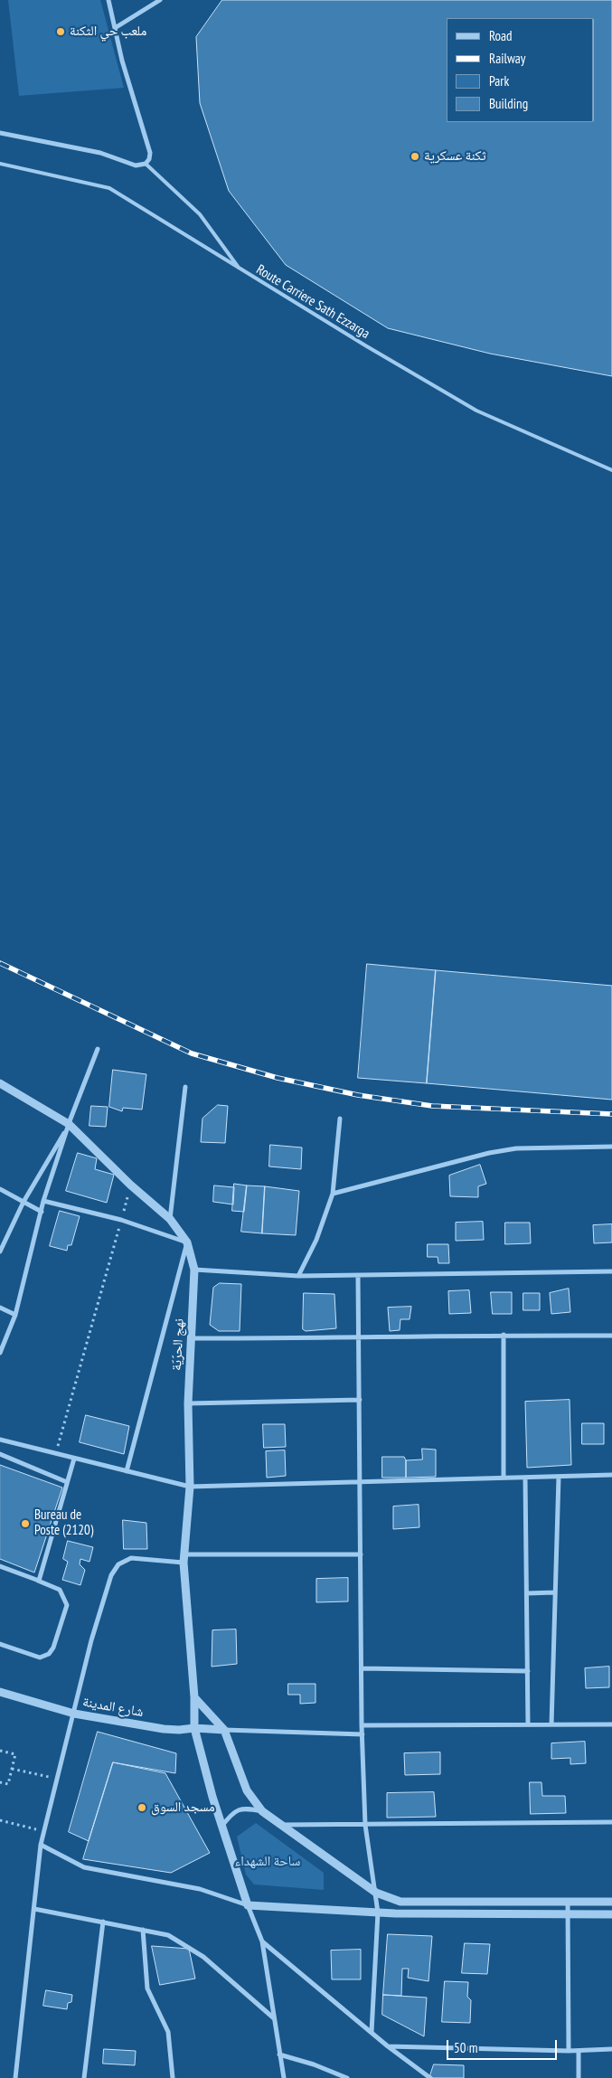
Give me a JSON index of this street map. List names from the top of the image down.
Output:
{
  "streets": {
    "street": ["نهج الحرّيّة", "شارع المدينة"],
    "lane": ["Route Carriere Sath Ezzarga"]
  },
  "crossings": [
    ["نهج الحرّيّة", "شارع المدينة"]
  ],
  "parks": ["ساحة الشهداء"],
  "places": [
    "ملعب حي الثكنة",
    "ثكنة عسكرية",
    "Bureau de Poste (2120)",
    "مسجد السوق"
  ],
  "legend": [
    "Road",
    "Railway",
    "Park",
    "Building"
  ],
  "scale_bar": "50 m"
}
